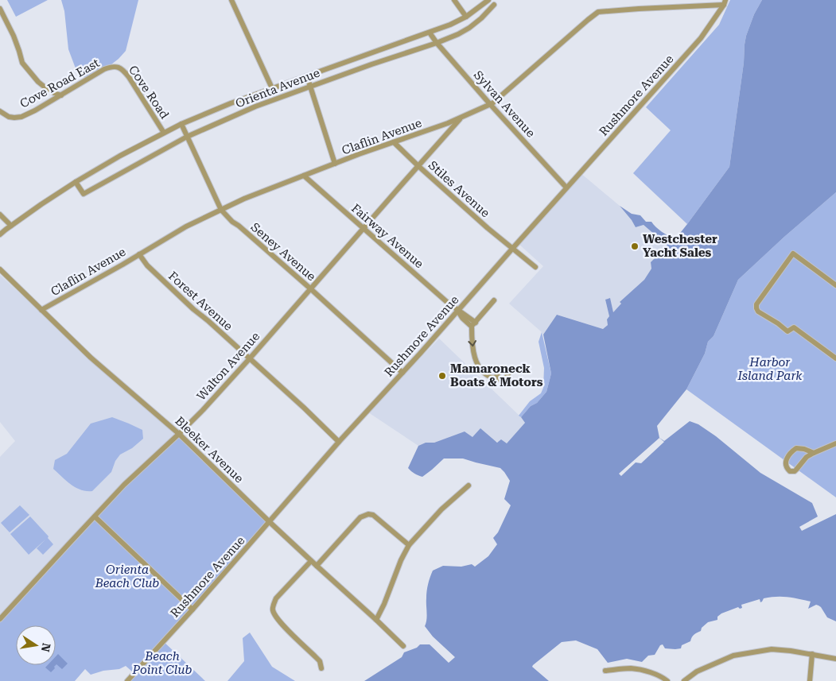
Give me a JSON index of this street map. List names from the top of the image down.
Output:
{
  "streets": {
    "street": [
      "Cove Road East",
      "Orienta Avenue",
      "Cove Road",
      "Rushmore Avenue",
      "Sylvan Avenue",
      "Claflin Avenue",
      "Stiles Avenue",
      "Fairway Avenue",
      "Seney Avenue",
      "Forest Avenue",
      "Walton Avenue",
      "Bleeker Avenue"
    ]
  },
  "crossings": [
    ["Cove Road East", "Cove Road"],
    ["Orienta Avenue", "Cove Road"],
    ["Orienta Avenue", "Sylvan Avenue"],
    ["Orienta Avenue", "Seney Avenue"],
    ["Rushmore Avenue", "Sylvan Avenue"],
    ["Rushmore Avenue", "Claflin Avenue"],
    ["Rushmore Avenue", "Stiles Avenue"],
    ["Rushmore Avenue", "Fairway Avenue"],
    ["Rushmore Avenue", "Seney Avenue"],
    ["Rushmore Avenue", "Forest Avenue"],
    ["Rushmore Avenue", "Bleeker Avenue"],
    ["Sylvan Avenue", "Claflin Avenue"],
    ["Claflin Avenue", "Stiles Avenue"],
    ["Claflin Avenue", "Fairway Avenue"],
    ["Claflin Avenue", "Seney Avenue"],
    ["Claflin Avenue", "Forest Avenue"],
    ["Claflin Avenue", "Walton Avenue"],
    ["Claflin Avenue", "Bleeker Avenue"],
    ["Stiles Avenue", "Walton Avenue"],
    ["Fairway Avenue", "Walton Avenue"],
    ["Seney Avenue", "Walton Avenue"],
    ["Forest Avenue", "Walton Avenue"],
    ["Walton Avenue", "Bleeker Avenue"]
  ],
  "parks": ["Harbor Island Park", "Orienta Beach Club", "Beach Point Club"],
  "places": ["Westchester Yacht Sales", "Mamaroneck Boats & Motors"],
  "north": "right"
}
